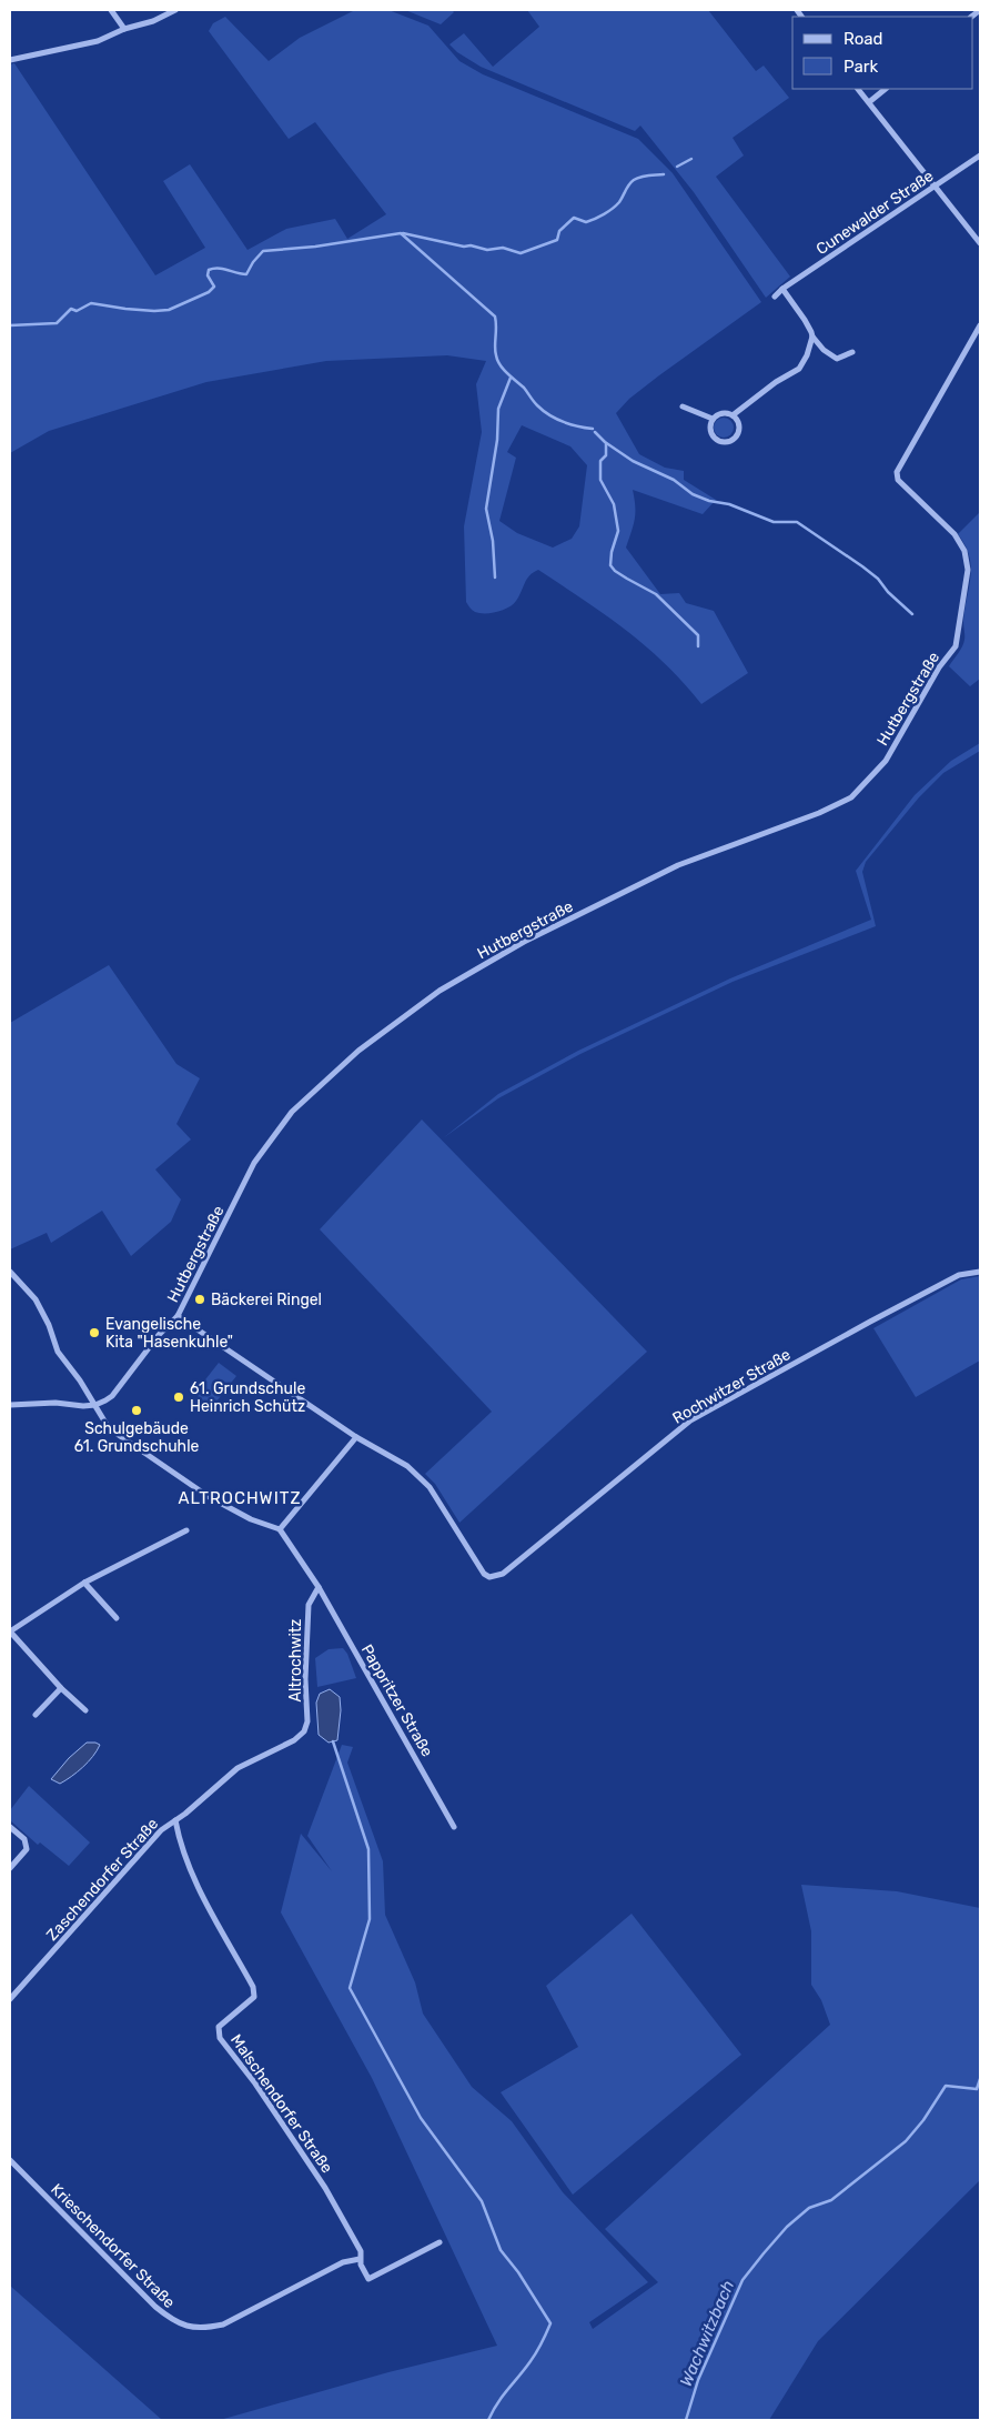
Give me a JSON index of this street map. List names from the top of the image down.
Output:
{
  "streets": {
    "street": [
      "Cunewalder Straße",
      "Hutbergstraße",
      "Rochwitzer Straße",
      "Altrochwitz",
      "Pappritzer Straße",
      "Zaschendorfer Straße",
      "Malschendorfer Straße",
      "Krieschendorfer Straße"
    ]
  },
  "crossings": [
    ["Altrochwitz", "Pappritzer Straße"],
    ["Altrochwitz", "Zaschendorfer Straße"],
    ["Zaschendorfer Straße", "Malschendorfer Straße"],
    ["Malschendorfer Straße", "Krieschendorfer Straße"]
  ],
  "districts": ["ALTROCHWITZ"],
  "water": ["Wachwitzbach"],
  "places": [
    "Bäckerei Ringel",
    "Evangelische Kita \"Hasenkuhle\"",
    "61. Grundschule Heinrich Schütz",
    "Schulgebäude 61. Grundschuhle"
  ],
  "legend": ["Road", "Park"]
}
